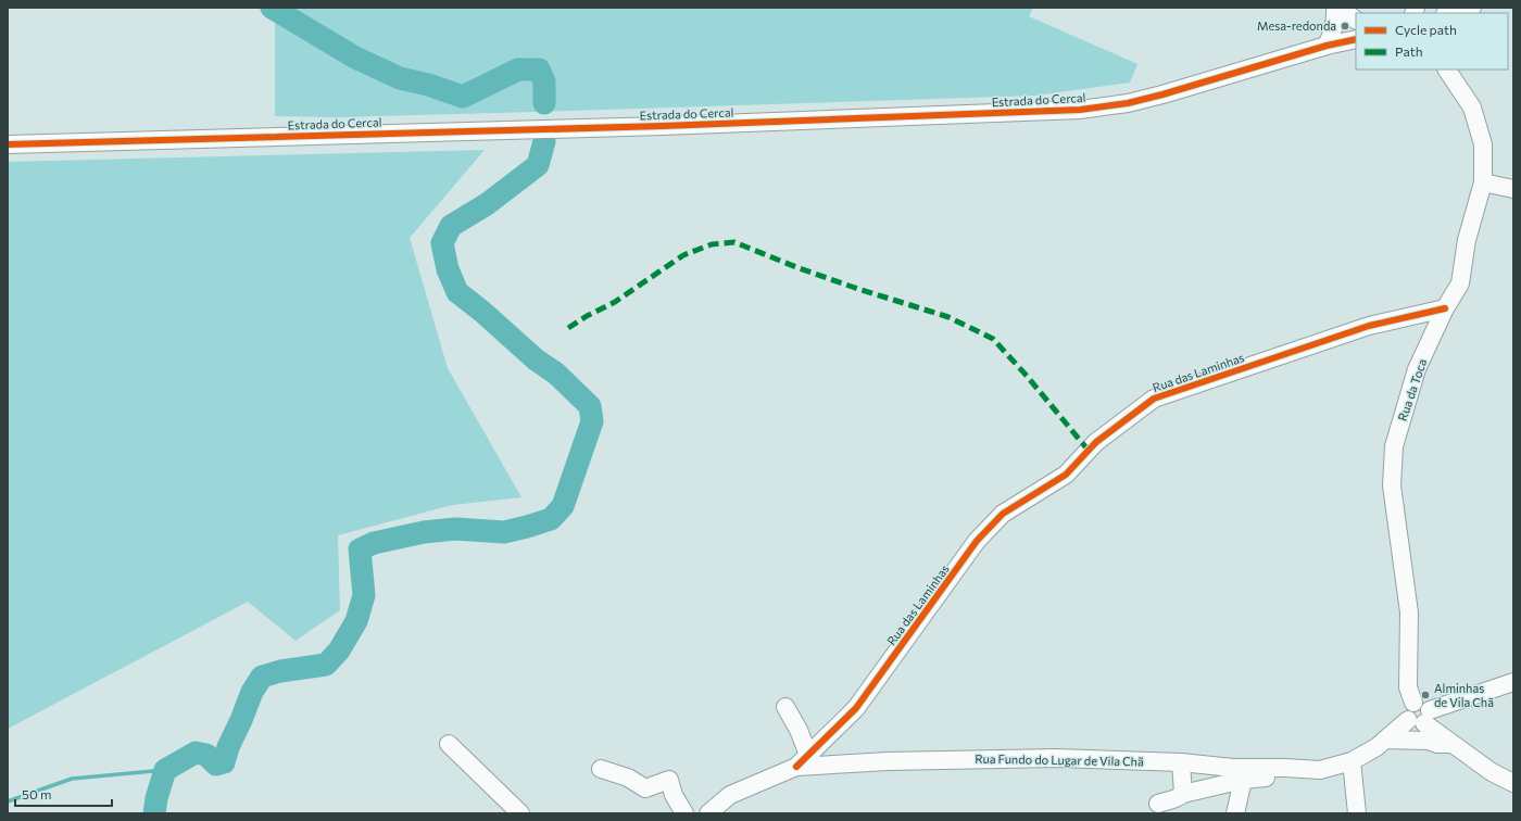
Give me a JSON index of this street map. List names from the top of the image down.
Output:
{
  "streets": {
    "street": [
      "Estrada do Cercal",
      "Rua das Laminhas",
      "Rua da Toca",
      "Rua Fundo do Lugar de Vila Chã"
    ]
  },
  "crossings": [
    ["Rua das Laminhas", "Rua da Toca"],
    ["Rua das Laminhas", "Rua Fundo do Lugar de Vila Chã"],
    ["Rua da Toca", "Rua Fundo do Lugar de Vila Chã"]
  ],
  "places": ["Mesa-redonda", "Alminhas de Vila Chã"],
  "legend": ["Cycle path", "Path"],
  "scale_bar": "50 m"
}
